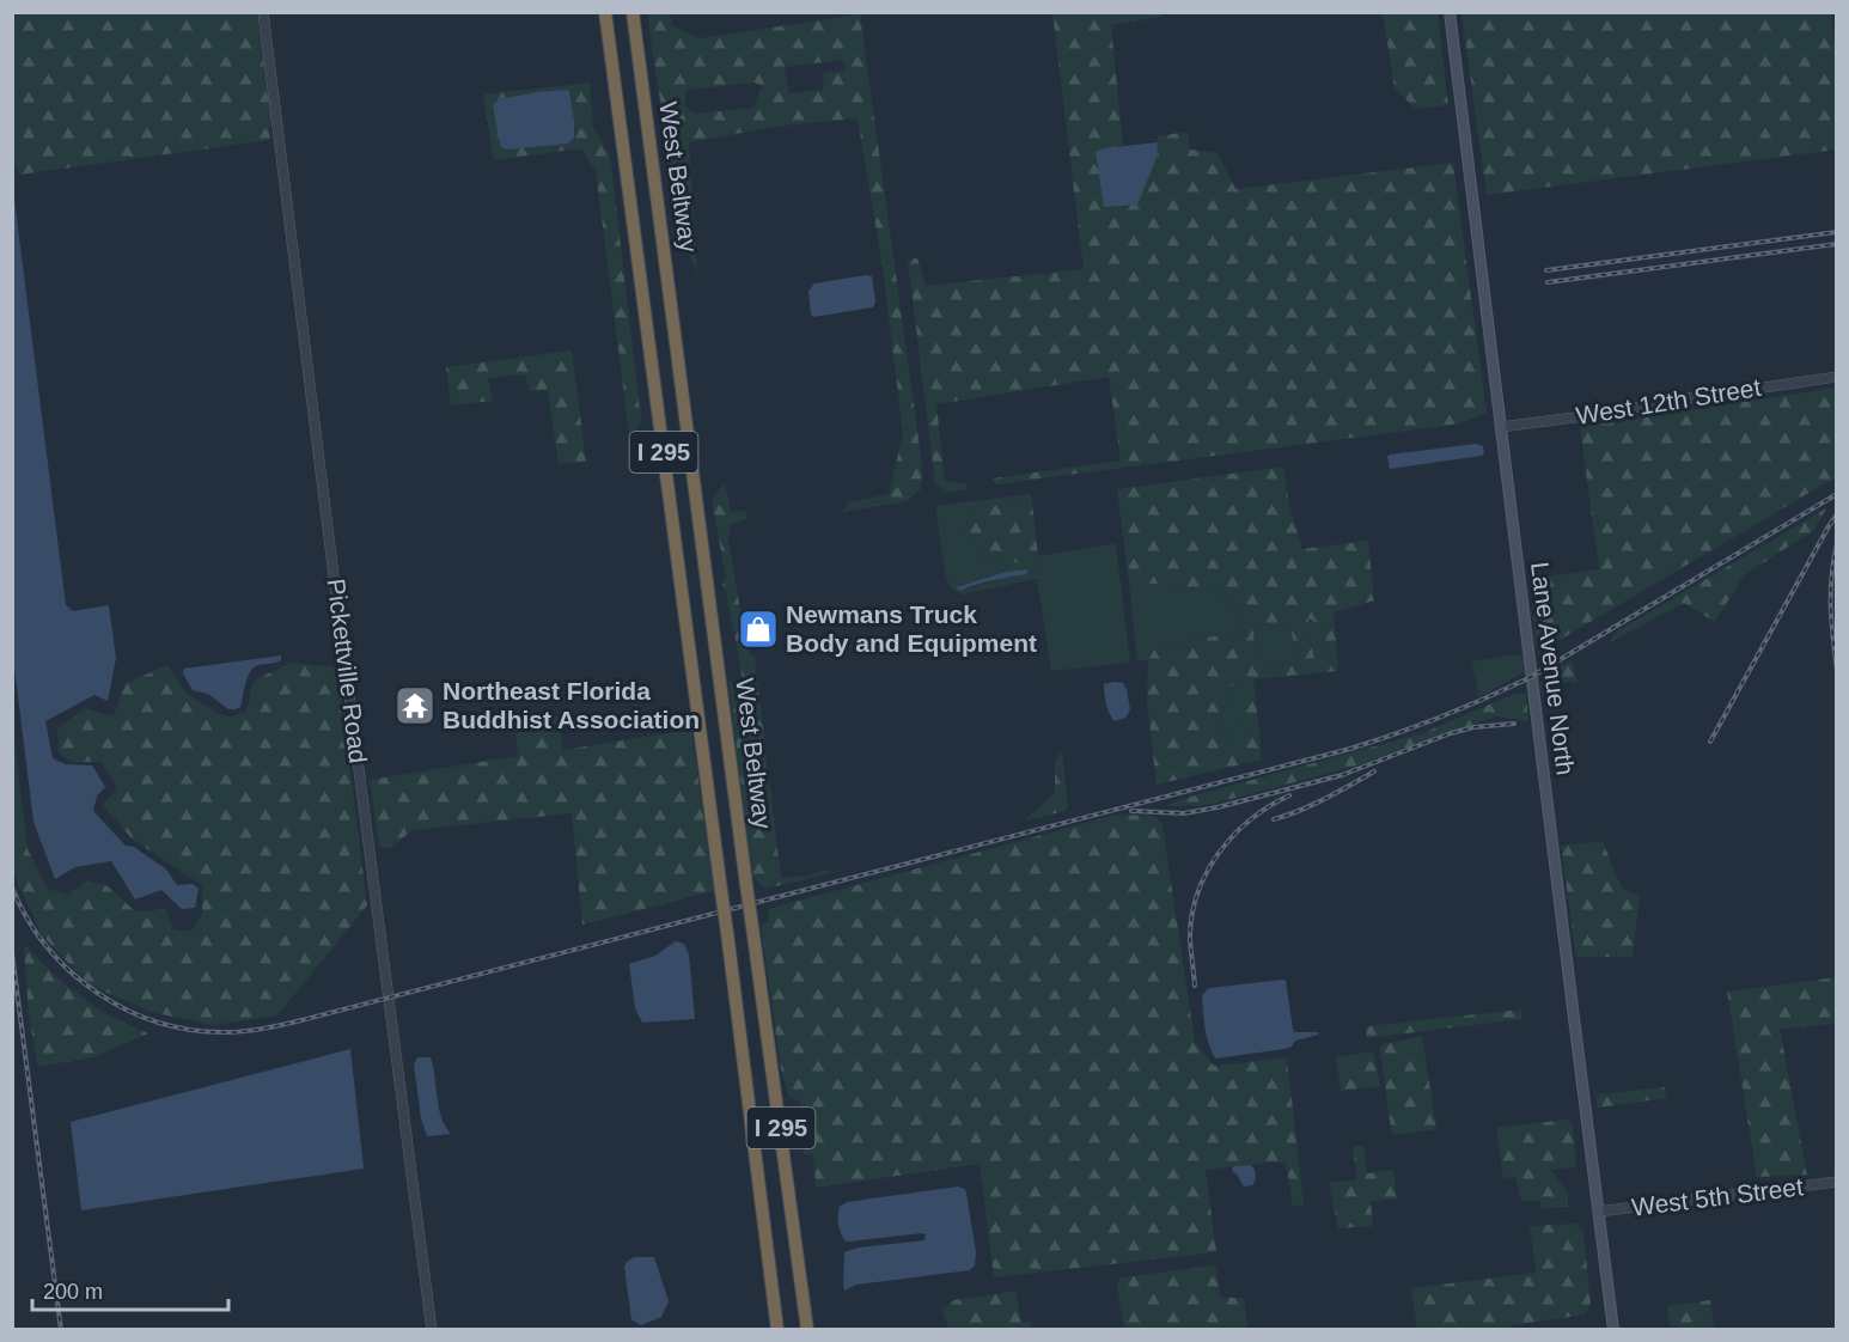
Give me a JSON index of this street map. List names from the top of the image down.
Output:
{
  "streets": {
    "highway": ["West Beltway", "I 295"],
    "main road": ["Lane Avenue North"],
    "street": ["West 12th Street", "Pickettville Road", "West 5th Street"]
  },
  "crossings": [
    ["West 12th Street", "Lane Avenue North"],
    ["Lane Avenue North", "West 5th Street"]
  ],
  "places": {
    "shop": ["Newmans Truck Body and Equipment"],
    "temple": ["Northeast Florida Buddhist Association"]
  },
  "scale_bar": "200 m"
}
